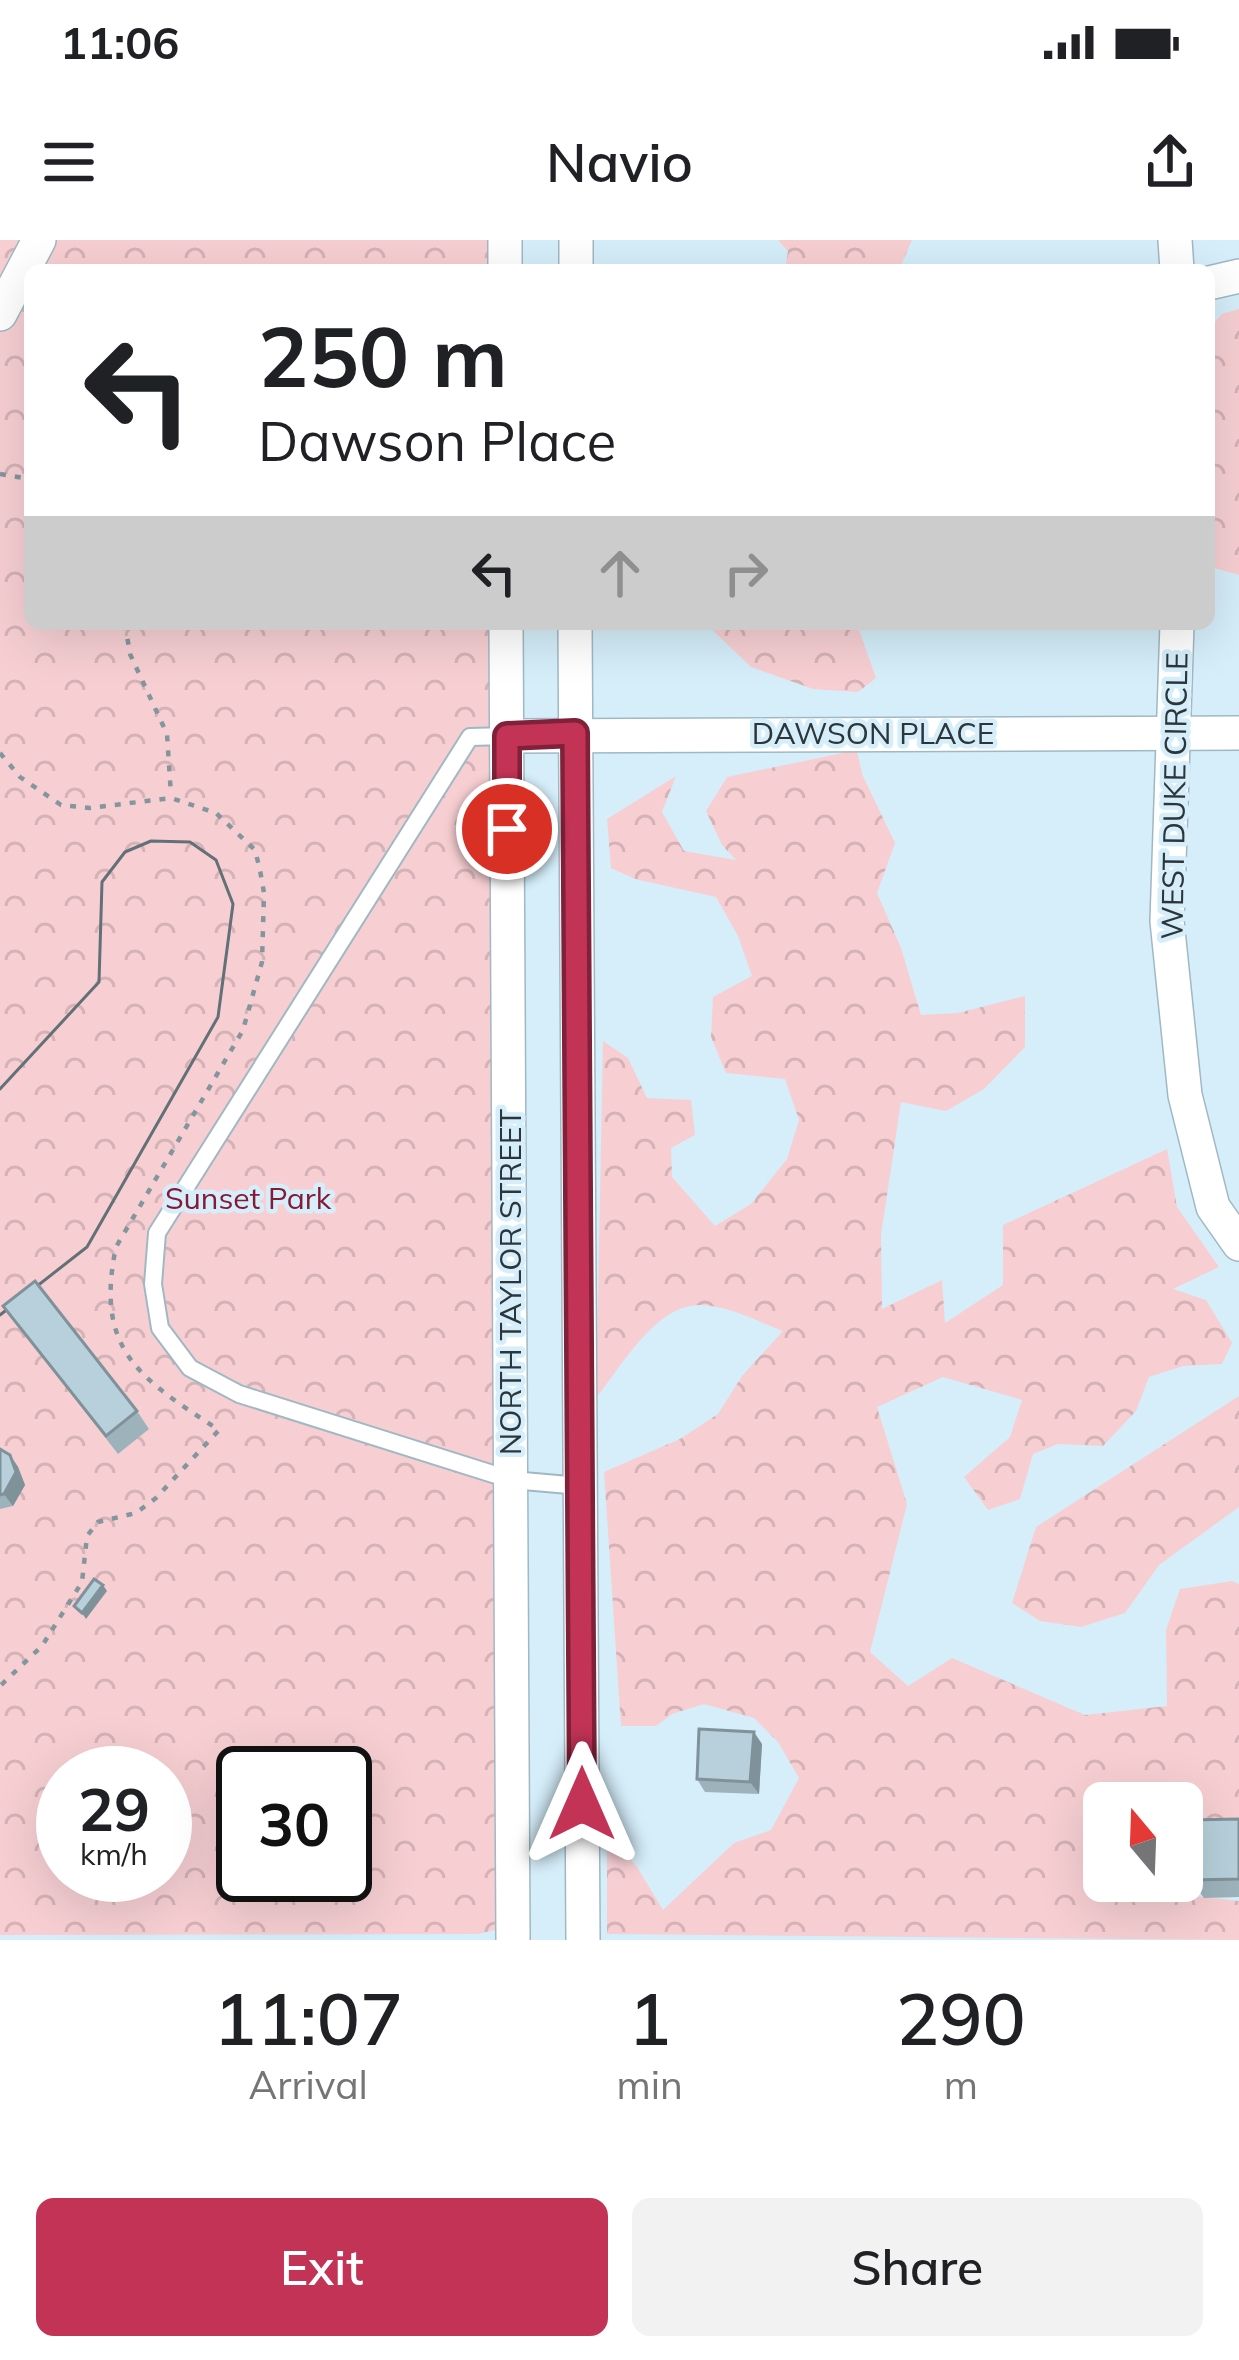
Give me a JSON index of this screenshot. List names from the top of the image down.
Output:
{
  "streets": {
    "street": ["DAWSON PLACE", "WEST DUKE CIRCLE", "NORTH TAYLOR STREET"]
  },
  "crossings": [
    ["DAWSON PLACE", "WEST DUKE CIRCLE"],
    ["DAWSON PLACE", "NORTH TAYLOR STREET"]
  ],
  "parks": ["Sunset Park"],
  "north": "top",
  "page": {
    "status": "11:06",
    "header": "Navio",
    "turn": ["250 m", "Dawson Place"],
    "speed": "29 km/h",
    "limit": "30",
    "eta": [
      "11:07",
      "Arrival",
      "1",
      "min",
      "290",
      "m"
    ],
    "buttons": ["Exit", "Share"]
  }
}
